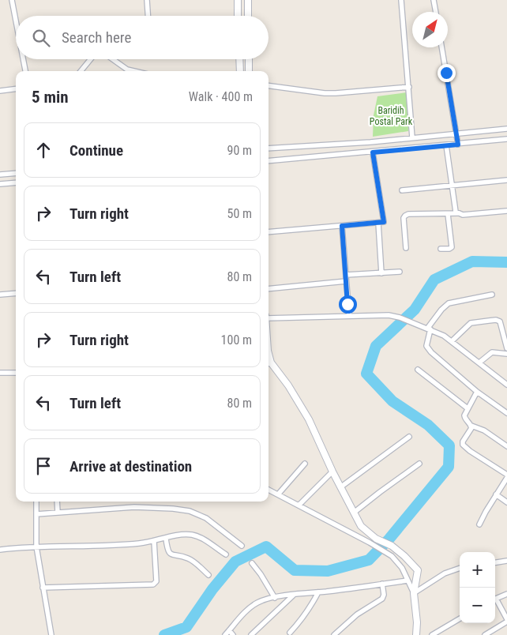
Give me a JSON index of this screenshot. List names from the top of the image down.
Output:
{
  "parks": ["Baridih Postal Park"],
  "north": "top right",
  "page": {
    "search": "Search here",
    "heading": ["5 min", "Walk · 400 m"],
    "list": [
      ["Continue", "90 m"],
      ["Turn right", "50 m"],
      ["Turn left", "80 m"],
      ["Turn right", "100 m"],
      ["Turn left", "80 m"],
      "Arrive at destination"
    ],
    "map_buttons": ["+", "−"]
  }
}
